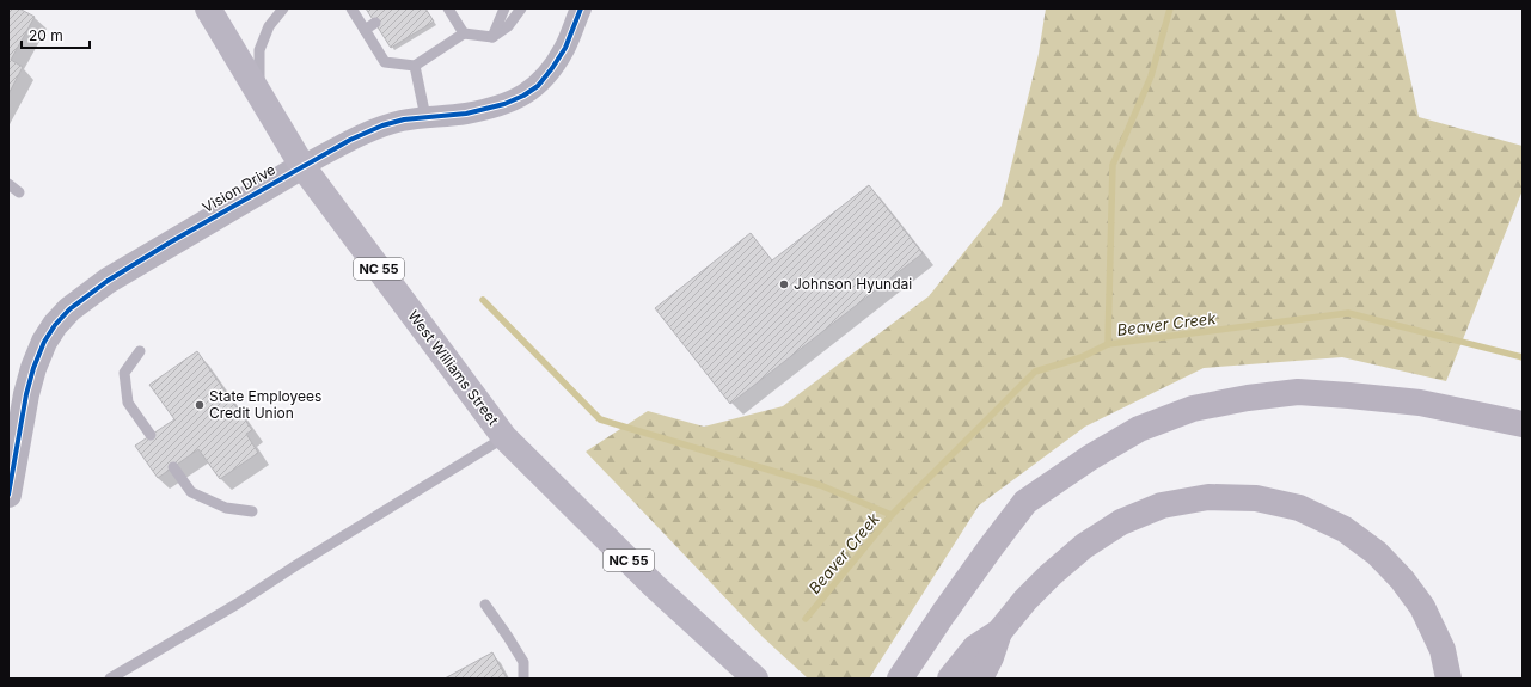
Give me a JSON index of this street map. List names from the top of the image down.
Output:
{
  "streets": {
    "main road": ["NC 55", "West Williams Street"],
    "street": ["Vision Drive"]
  },
  "crossings": [
    ["Vision Drive", "West Williams Street"]
  ],
  "water": ["Beaver Creek"],
  "places": ["Johnson Hyundai", "State Employees Credit Union"],
  "scale_bar": "20 m"
}
